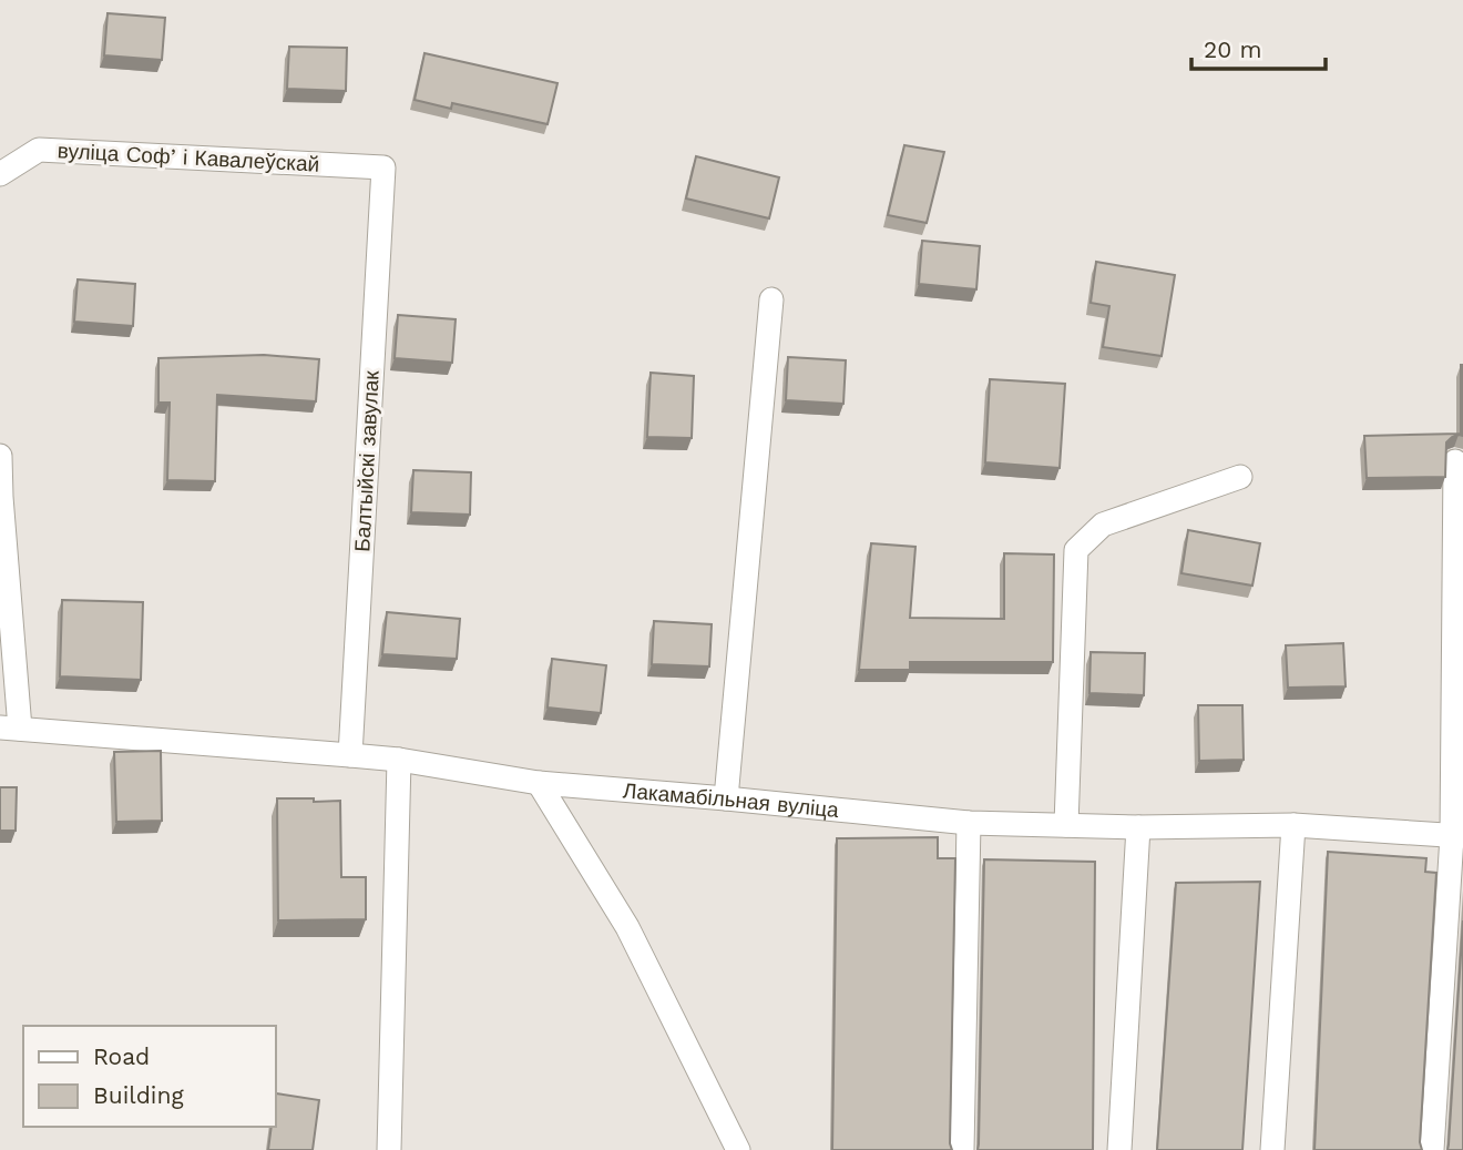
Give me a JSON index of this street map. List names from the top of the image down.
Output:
{
  "streets": {
    "street": ["вуліца Софʼі Кавалеўскай", "Балтыйскі завулак", "Лакамабільная вуліца"]
  },
  "crossings": [
    ["вуліца Софʼі Кавалеўскай", "Балтыйскі завулак"],
    ["Балтыйскі завулак", "Лакамабільная вуліца"]
  ],
  "legend": ["Road", "Building"],
  "scale_bar": "20 m"
}
